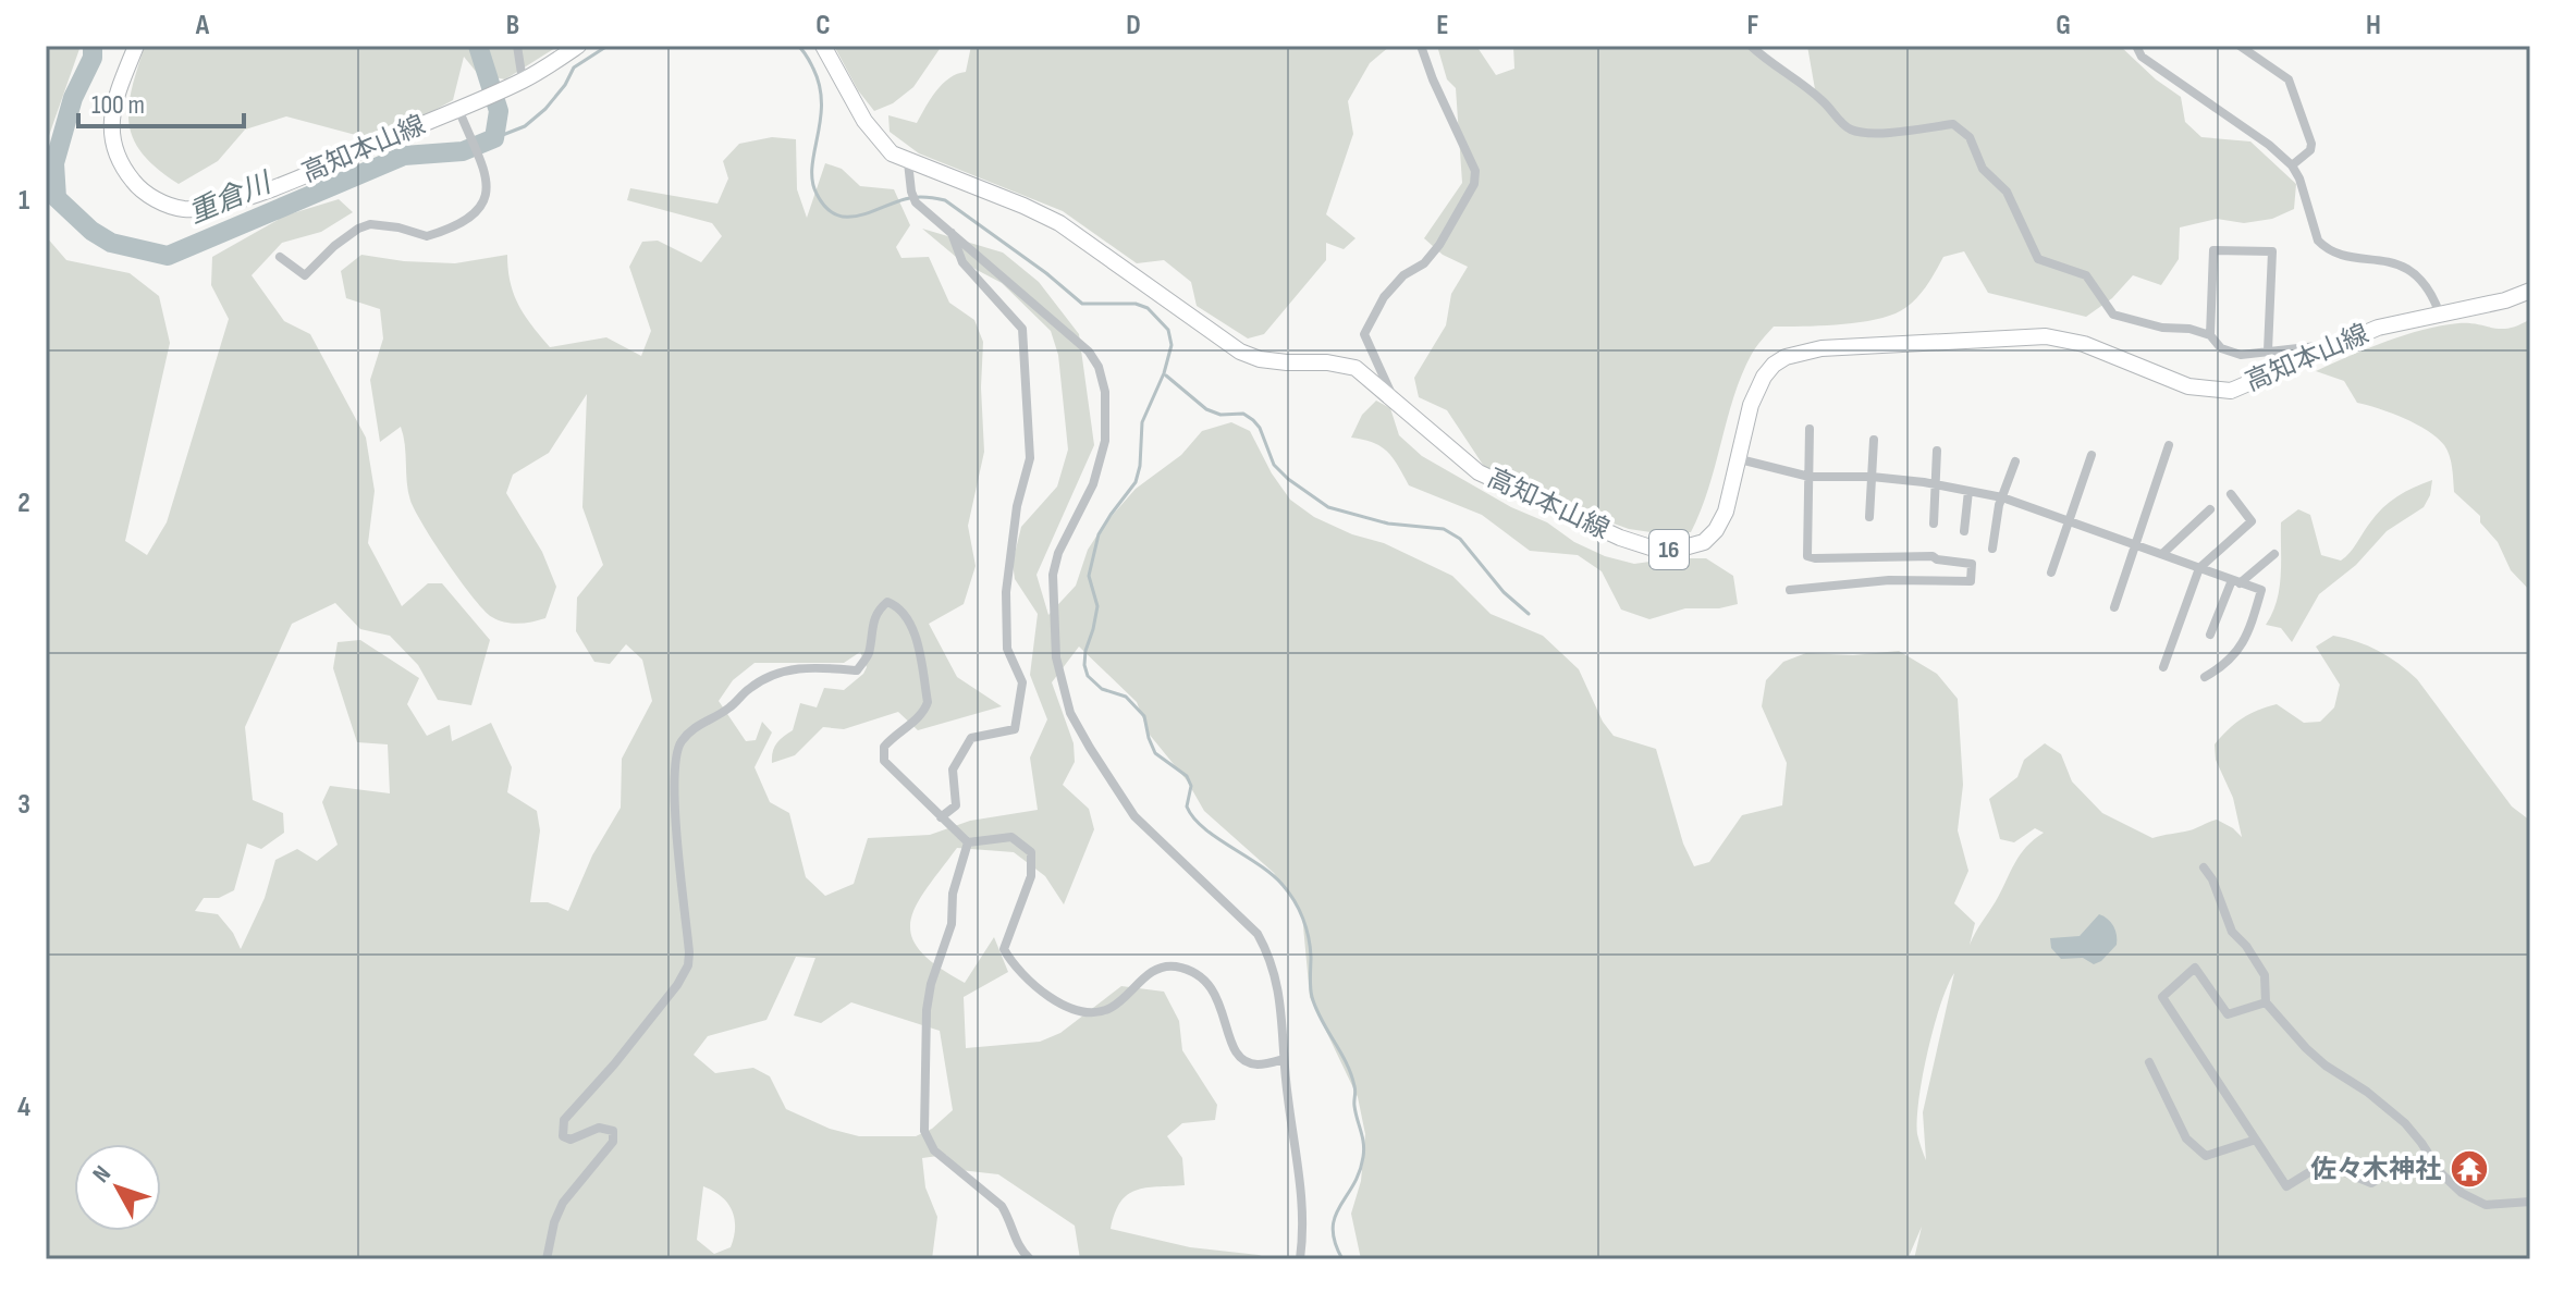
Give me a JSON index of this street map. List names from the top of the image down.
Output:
{
  "streets": {
    "main road": ["高知本山線", "16"]
  },
  "water": ["重倉川"],
  "places": {
    "temple": ["佐々木神社"]
  },
  "scale_bar": "100 m",
  "north": "top left",
  "grid": {
    "columns": [
      "A",
      "B",
      "C",
      "D",
      "E",
      "F",
      "G",
      "H"
    ],
    "rows": [
      "1",
      "2",
      "3",
      "4"
    ]
  }
}
